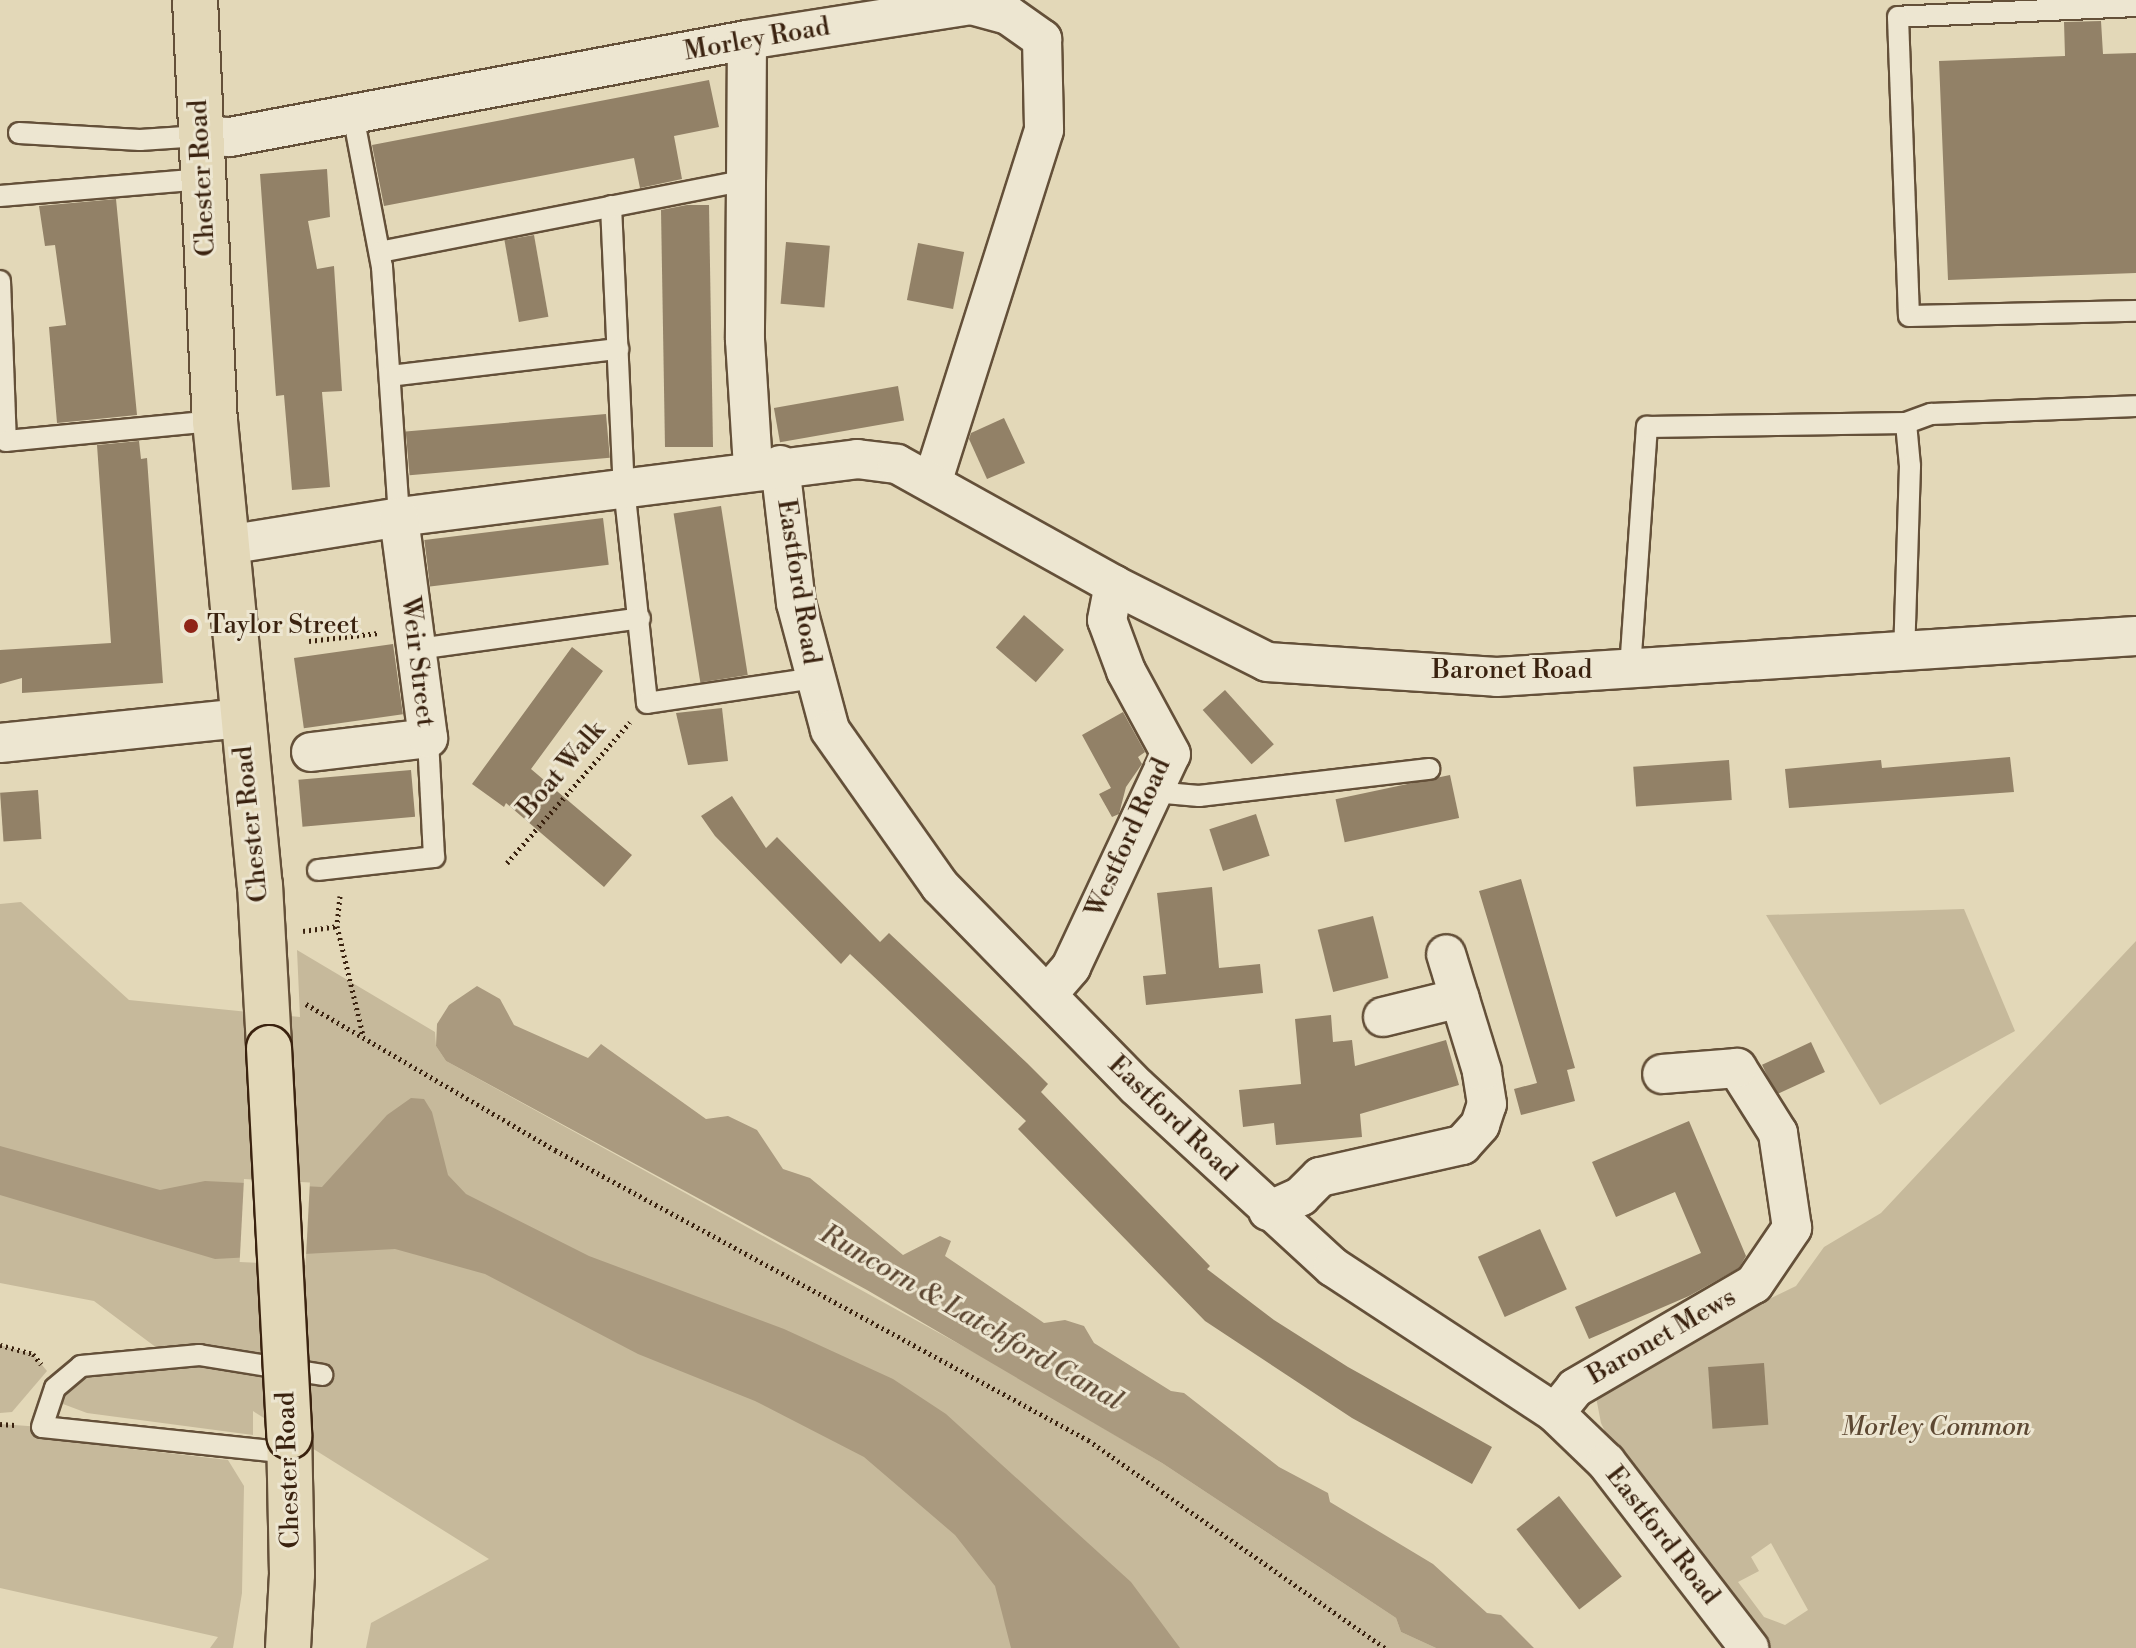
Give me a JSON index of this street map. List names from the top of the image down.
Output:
{
  "streets": {
    "highway": ["Chester Road"],
    "street": [
      "Morley Road",
      "Eastford Road",
      "Weir Street",
      "Baronet Road",
      "Westford Road",
      "Baronet Mews"
    ],
    "path": ["Boat Walk"]
  },
  "crossings": [
    ["Morley Road", "Chester Road"],
    ["Morley Road", "Eastford Road"],
    ["Morley Road", "Baronet Road"],
    ["Eastford Road", "Westford Road"],
    ["Eastford Road", "Baronet Mews"],
    ["Baronet Road", "Westford Road"]
  ],
  "water": ["Runcorn & Latchford Canal"],
  "parks": ["Morley Common"],
  "places": ["Taylor Street"]
}
